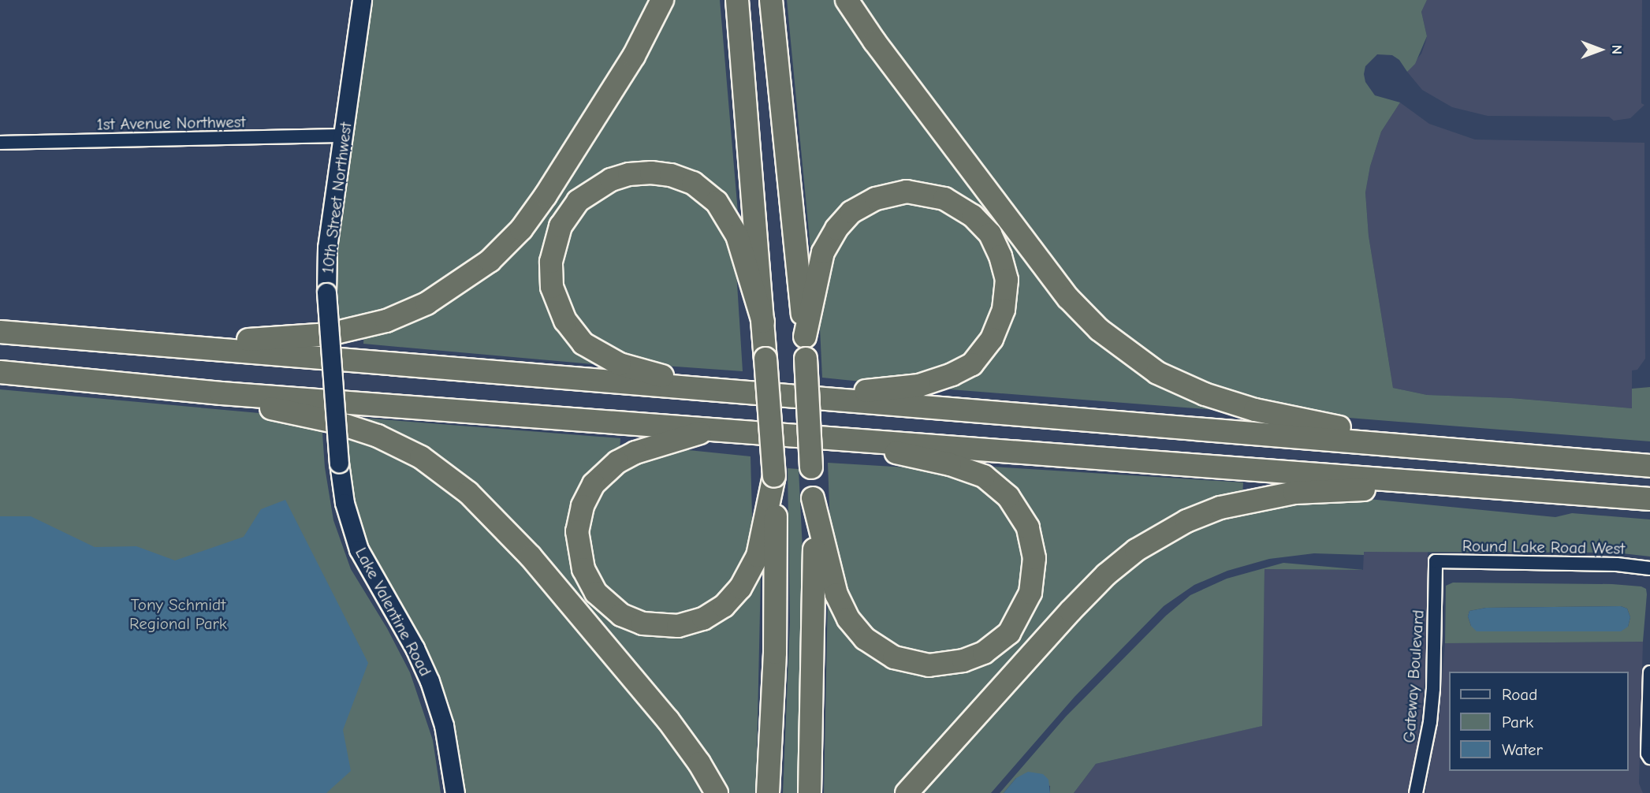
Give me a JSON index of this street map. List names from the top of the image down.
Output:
{
  "streets": {
    "street": [
      "1st Avenue Northwest",
      "10th Street Northwest",
      "Round Lake Road West",
      "Lake Valentine Road",
      "Gateway Boulevard"
    ]
  },
  "crossings": [
    ["1st Avenue Northwest", "10th Street Northwest"],
    ["10th Street Northwest", "Lake Valentine Road"],
    ["Round Lake Road West", "Gateway Boulevard"]
  ],
  "parks": ["Tony Schmidt Regional Park"],
  "legend": ["Road", "Park", "Water"],
  "north": "right"
}
